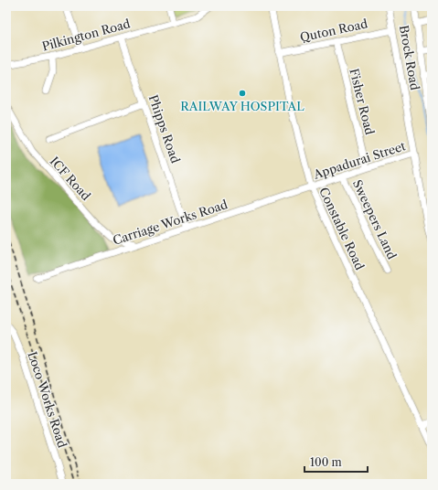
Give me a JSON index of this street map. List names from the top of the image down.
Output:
{
  "streets": {
    "street": [
      "Quton Road",
      "Pilkington Road",
      "Brock Road",
      "Fisher Road",
      "Phipps Road",
      "Appadurai Street",
      "ICF Road",
      "Sweepers Land",
      "Carriage Works Road",
      "Constable Road",
      "Loco Works Road"
    ]
  },
  "crossings": [
    ["Quton Road", "Brock Road"],
    ["Quton Road", "Fisher Road"],
    ["Quton Road", "Constable Road"],
    ["Pilkington Road", "Phipps Road"],
    ["Brock Road", "Appadurai Street"],
    ["Fisher Road", "Appadurai Street"],
    ["Phipps Road", "Carriage Works Road"],
    ["Appadurai Street", "Sweepers Land"],
    ["Appadurai Street", "Carriage Works Road"],
    ["Appadurai Street", "Constable Road"],
    ["ICF Road", "Carriage Works Road"],
    ["Carriage Works Road", "Constable Road"]
  ],
  "places": ["RAILWAY HOSPITAL"],
  "scale_bar": "100 m"
}
